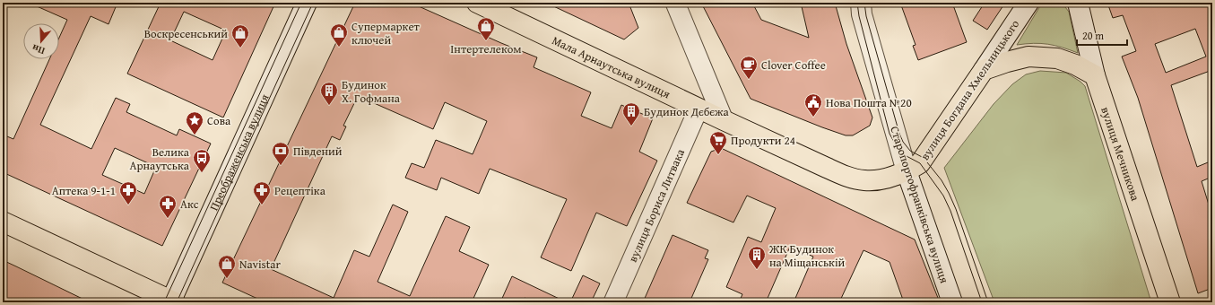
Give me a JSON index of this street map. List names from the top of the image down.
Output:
{
  "streets": {
    "main road": [
      "Мала Арнаутська вулиця",
      "вулиця Богдана Хмельницького",
      "Преображенська вулиця",
      "вулиця Мечникова",
      "Старопортофранківська вулиця"
    ],
    "street": ["вулиця Бориса Литвака"]
  },
  "crossings": [
    ["Мала Арнаутська вулиця", "вулиця Богдана Хмельницького"],
    ["Мала Арнаутська вулиця", "Старопортофранківська вулиця"],
    ["Мала Арнаутська вулиця", "вулиця Бориса Литвака"],
    ["вулиця Богдана Хмельницького", "Старопортофранківська вулиця"]
  ],
  "places": {
    "shop": [
      "Інтертелеком",
      "Супермаркет ключей",
      "Воскресенський",
      "Navistar"
    ],
    "cafe": ["Clover Coffee"],
    "building": ["Будинок Х. Гофмана", "Будинок Дєбєжа", "ЖК Будинок на Міщанській"],
    "public building": ["Нова Пошта №20"],
    "place": ["Сова"],
    "supermarket": ["Продукти 24"],
    "bank": ["Південий"],
    "bus stop": ["Велика Арнаутська"],
    "pharmacy": ["Аптека 9-1-1", "Рецептіка", "Акс"]
  },
  "scale_bar": "20 m",
  "north": "bottom"
}
